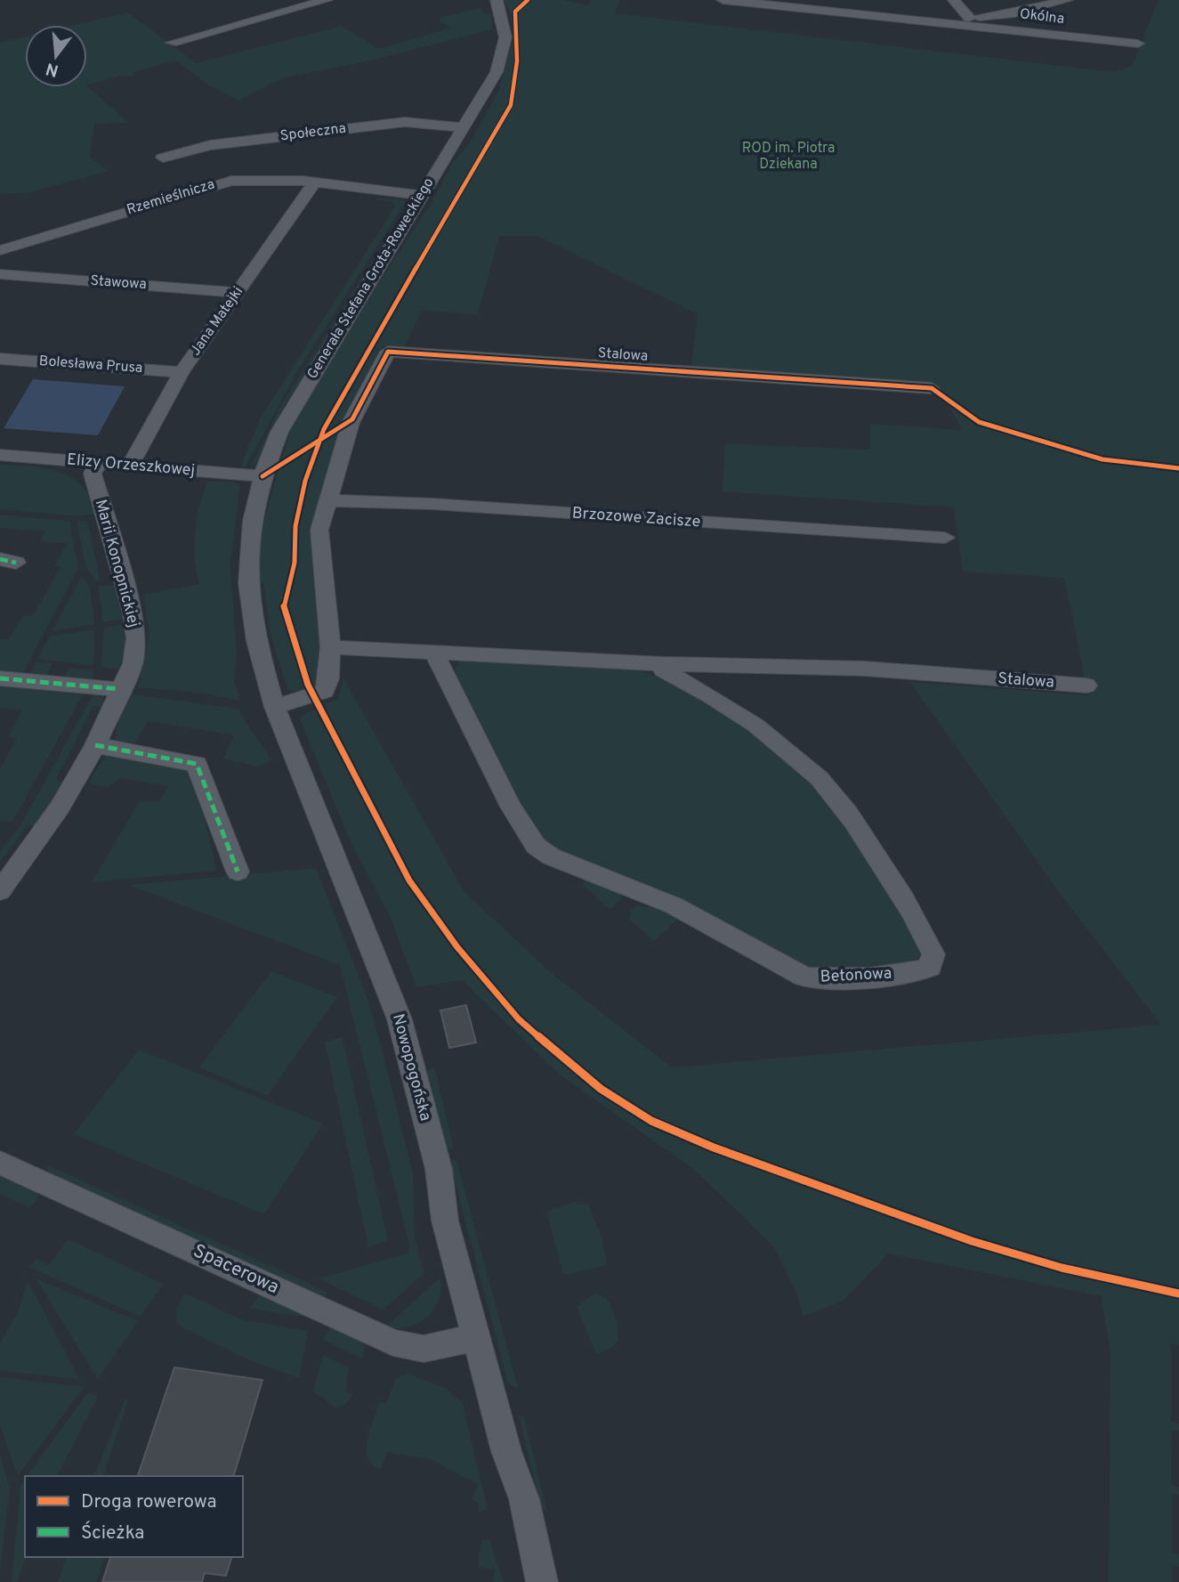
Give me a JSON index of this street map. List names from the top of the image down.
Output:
{
  "streets": {
    "street": [
      "Okólna",
      "Społeczna",
      "Rzemieślnicza",
      "Generała Stefana Grota-Roweckiego",
      "Stawowa",
      "Jana Matejki",
      "Stalowa",
      "Bolesława Prusa",
      "Elizy Orzeszkowej",
      "Brzozowe Zacisze",
      "Marii Konopnickiej",
      "Betonowa",
      "Nowopogońska",
      "Spacerowa"
    ]
  },
  "crossings": [
    ["Społeczna", "Generała Stefana Grota-Roweckiego"],
    ["Rzemieślnicza", "Generała Stefana Grota-Roweckiego"],
    ["Rzemieślnicza", "Jana Matejki"],
    ["Generała Stefana Grota-Roweckiego", "Elizy Orzeszkowej"],
    ["Generała Stefana Grota-Roweckiego", "Nowopogońska"],
    ["Stawowa", "Jana Matejki"],
    ["Jana Matejki", "Bolesława Prusa"],
    ["Jana Matejki", "Elizy Orzeszkowej"],
    ["Stalowa", "Brzozowe Zacisze"],
    ["Stalowa", "Betonowa"],
    ["Elizy Orzeszkowej", "Marii Konopnickiej"],
    ["Nowopogońska", "Spacerowa"]
  ],
  "parks": ["ROD im. Piotra Dziekana"],
  "legend": ["Droga rowerowa", "Ścieżka"],
  "north": "bottom"
}
